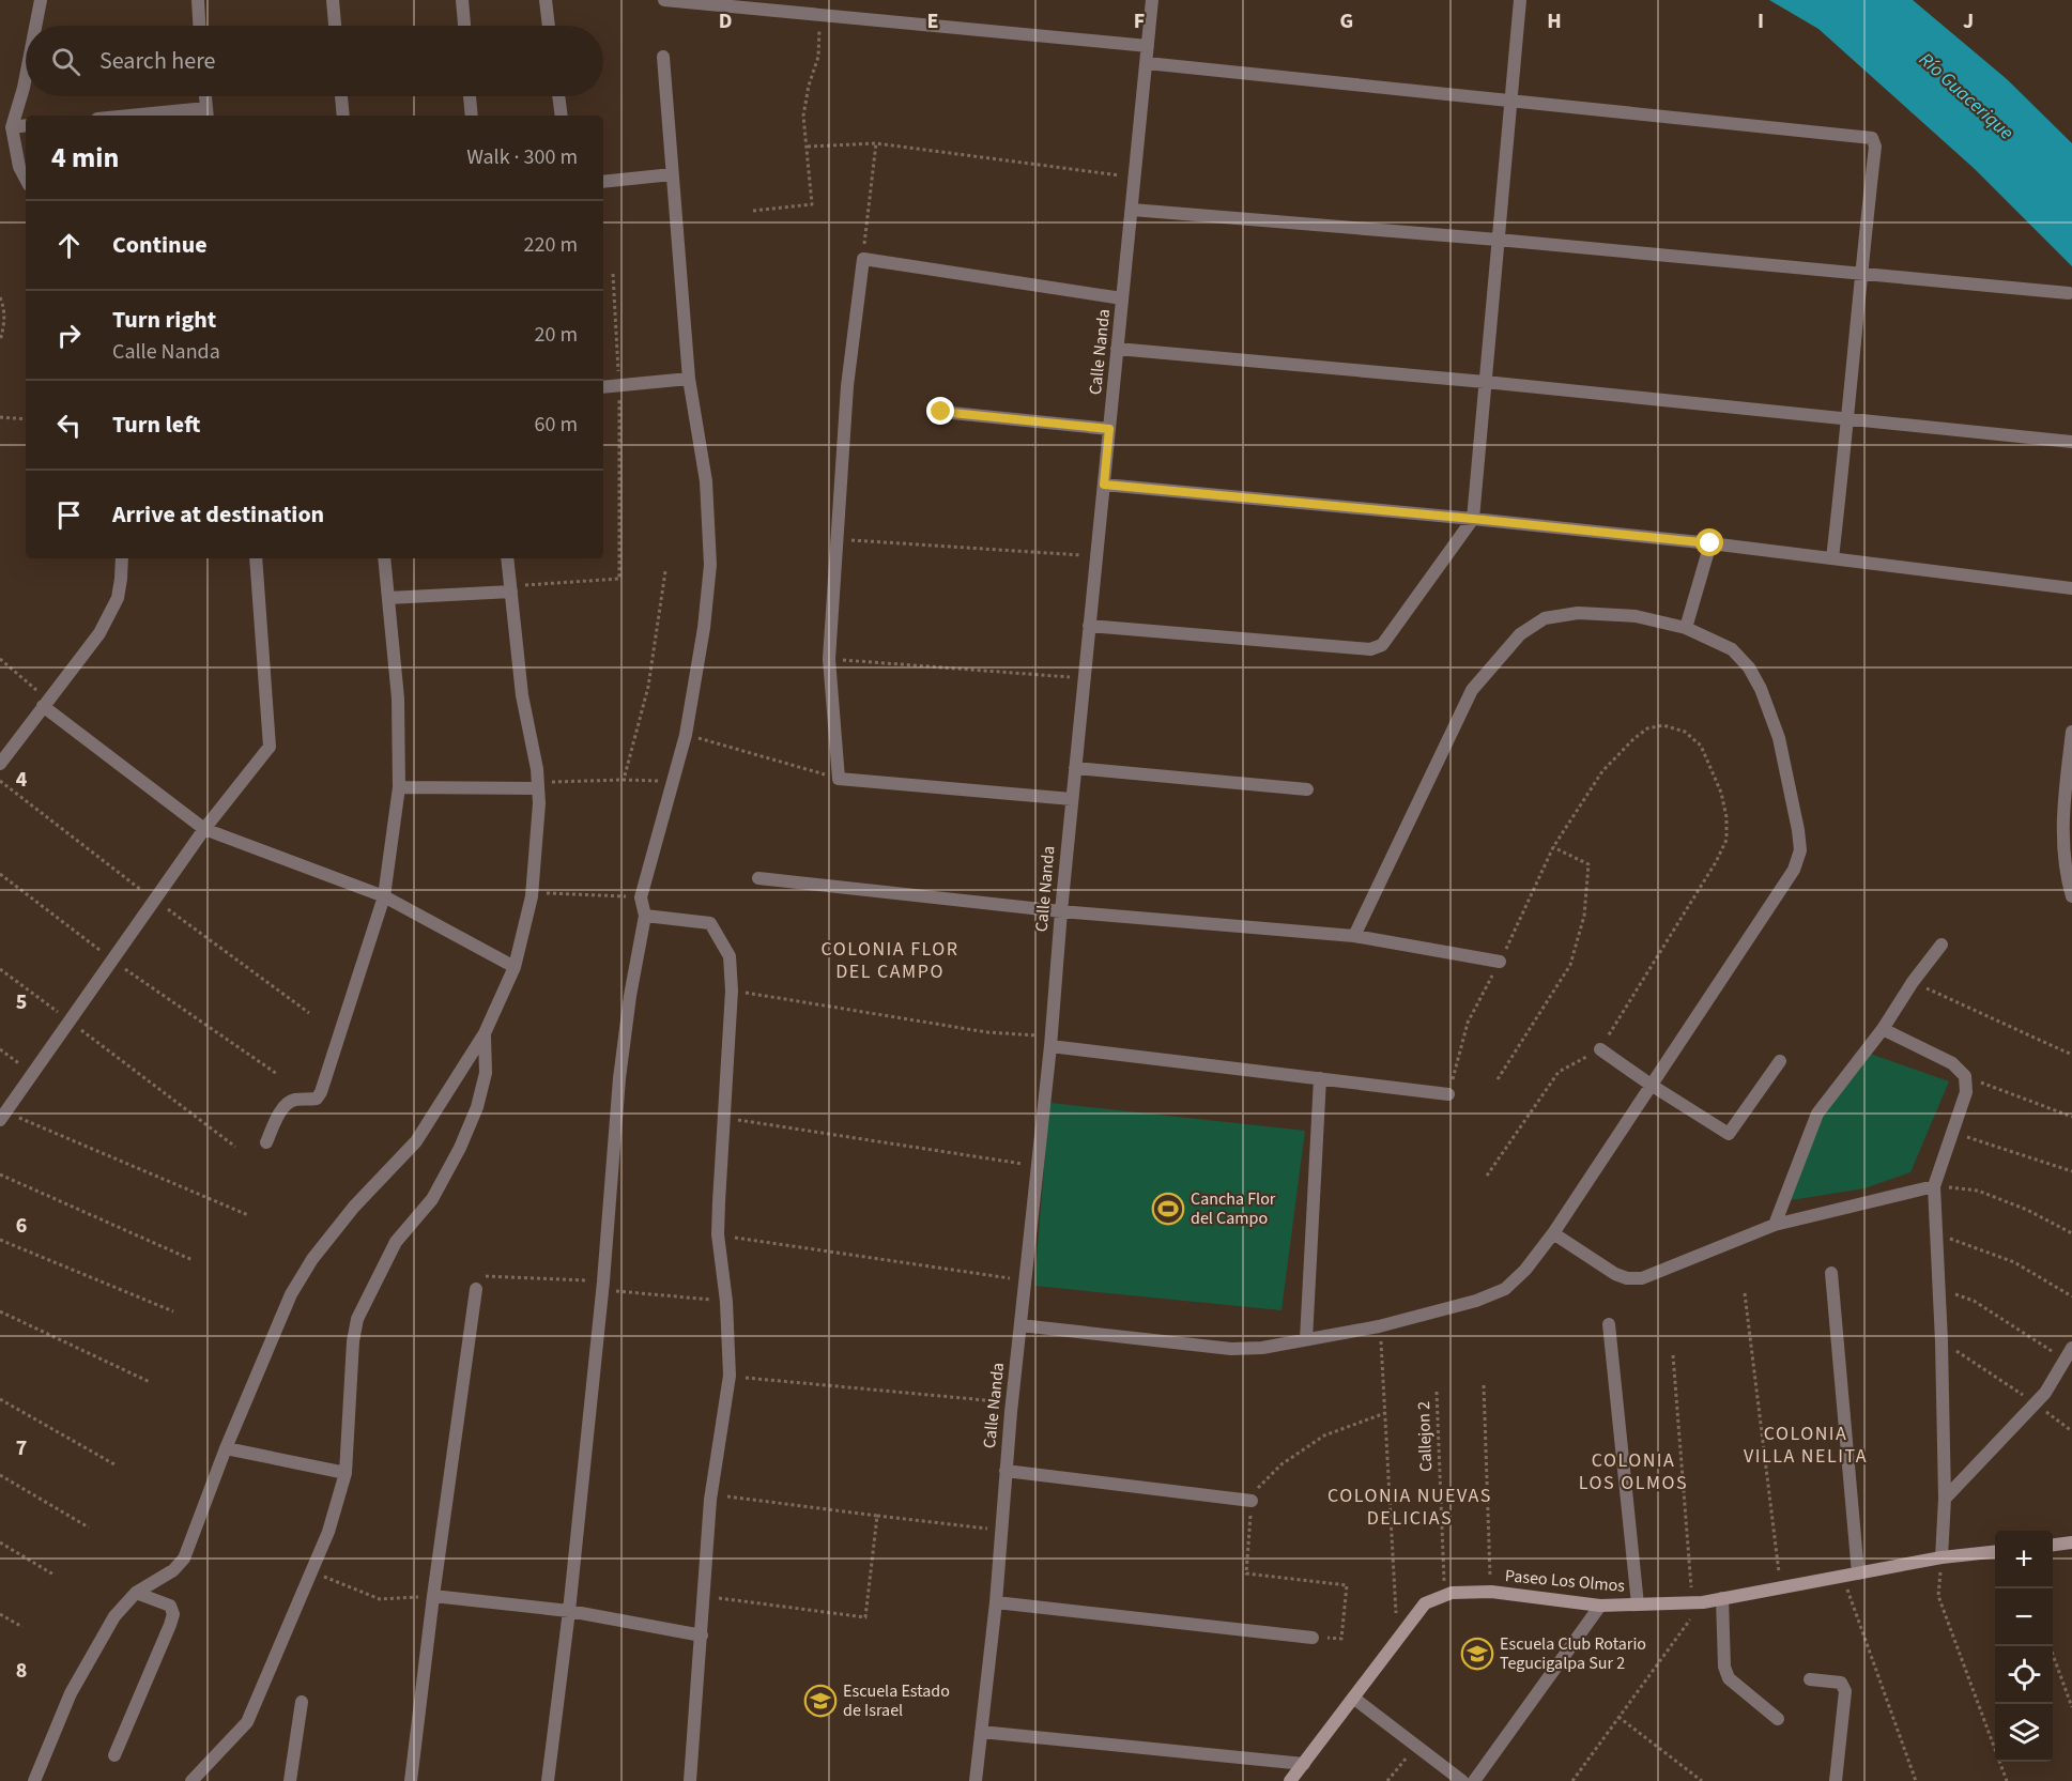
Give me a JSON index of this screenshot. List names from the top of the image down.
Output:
{
  "streets": {
    "street": ["Calle Nanda", "Paseo Los Olmos"],
    "path": ["Callejon 2"]
  },
  "crossings": [
    ["Callejon 2", "Paseo Los Olmos"]
  ],
  "districts": [
    "COLONIA FLOR DEL CAMPO",
    "COLONIA VILLA NELITA",
    "COLONIA LOS OLMOS",
    "COLONIA NUEVAS DELICIAS"
  ],
  "water": ["Río Guacerique"],
  "places": {
    "sports": ["Cancha Flor del Campo"],
    "school or university": ["Escuela Club Rotario Tegucigalpa Sur 2", "Escuela Estado de Israel"]
  },
  "page": {
    "search": "Search here",
    "heading": ["4 min", "Walk · 300 m"],
    "list": [
      ["Continue", "220 m"],
      ["Turn right", "Calle Nanda", "20 m"],
      ["Turn left", "60 m"],
      "Arrive at destination"
    ],
    "map_buttons": ["+", "−"]
  },
  "grid": {
    "columns": [
      "D",
      "E",
      "F",
      "G",
      "H",
      "I",
      "J"
    ],
    "rows": [
      "4",
      "5",
      "6",
      "7",
      "8"
    ]
  }
}
